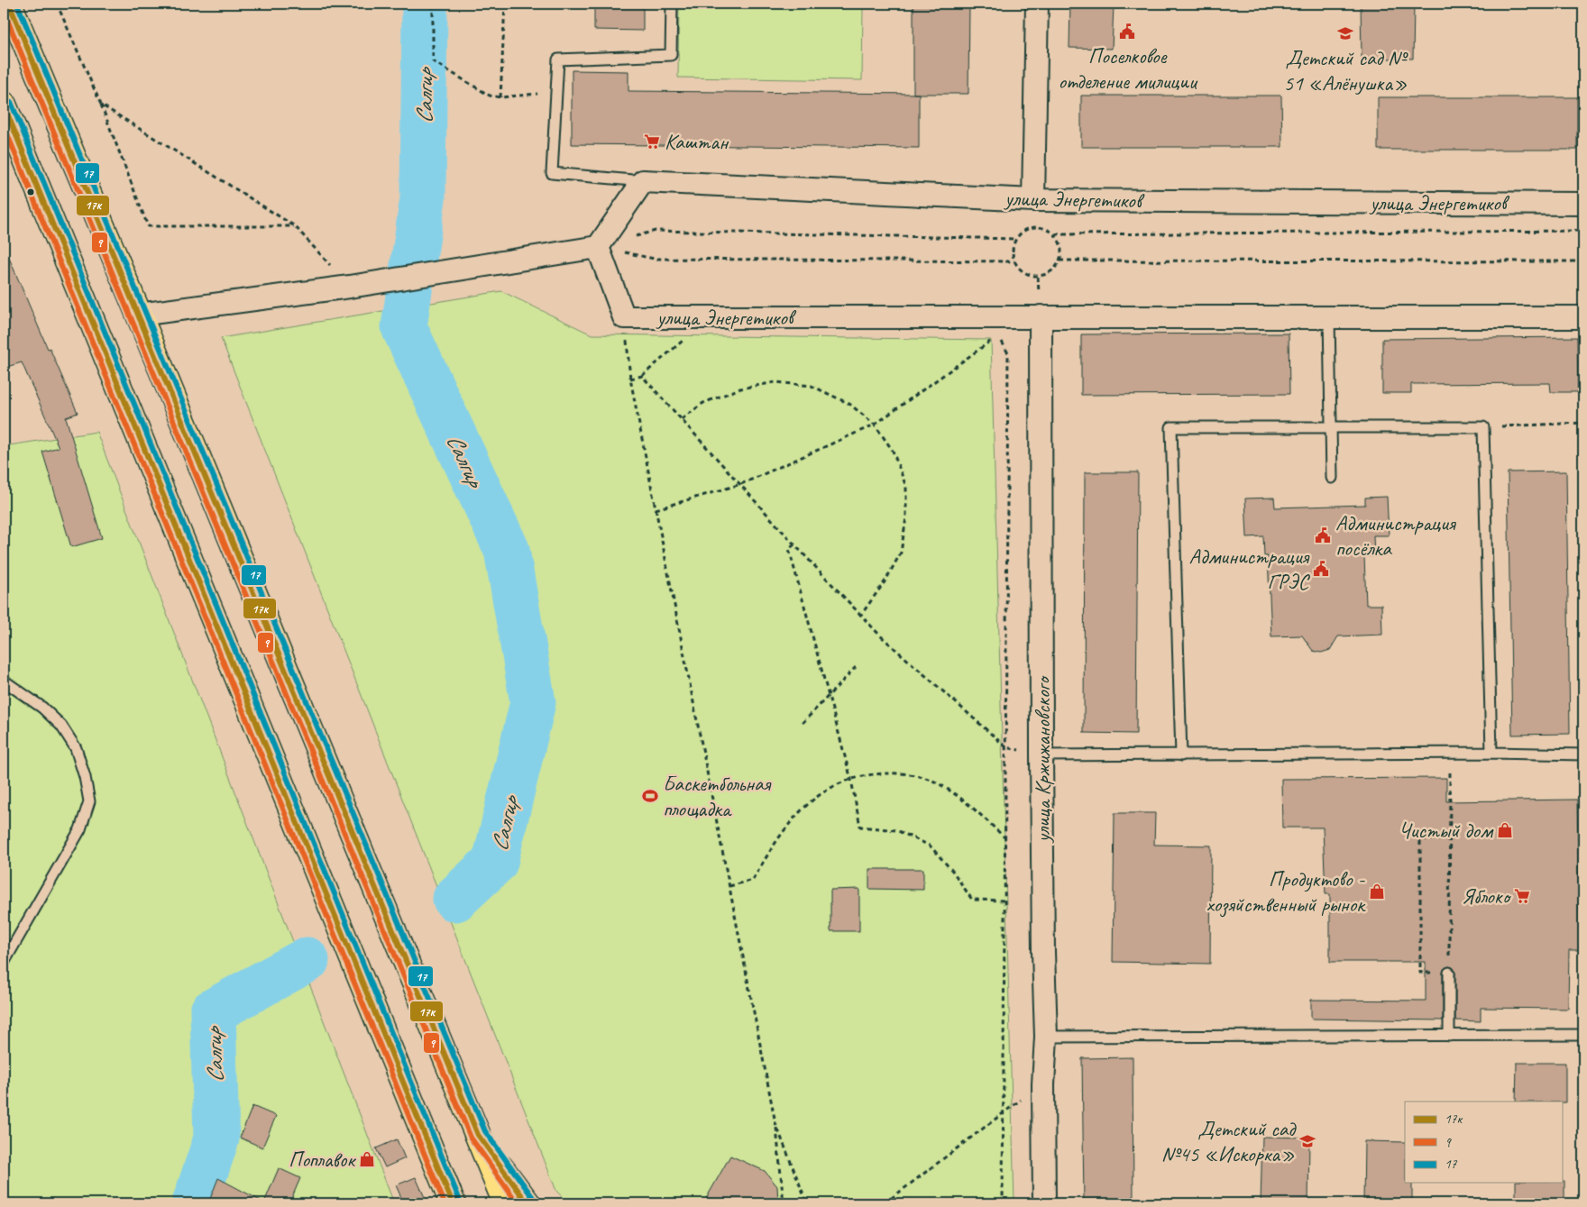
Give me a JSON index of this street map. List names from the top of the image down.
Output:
{
  "streets": {
    "street": ["улица Энергетиков", "улица Кржижановского"]
  },
  "crossings": [
    ["улица Энергетиков", "улица Кржижановского"]
  ],
  "water": ["Салгир"],
  "places": {
    "public building": ["Поселковое отделение милиции", "Администрация посёлка", "Администрация ГРЭС"],
    "school or university": ["Детский сад № 51 «Алёнушка»", "Детский сад №45 «Искорка»"],
    "supermarket": ["Каштан", "Яблоко"],
    "sports": ["Баскетбольная площадка"],
    "shop": ["Чистый дом", "Продуктово - хозяйственный рынок", "Поплавок"]
  },
  "lines": ["transit line 17к", "transit line 17", "transit line 9"],
  "legend": ["17к", "9", "17"]
}
